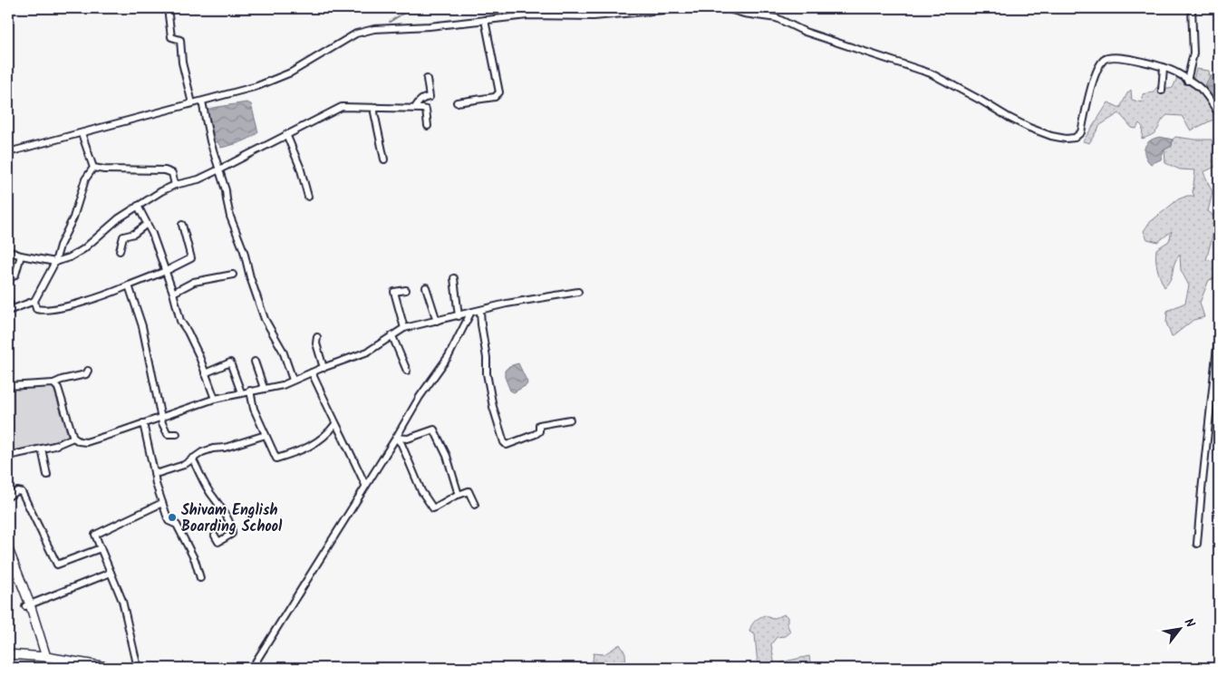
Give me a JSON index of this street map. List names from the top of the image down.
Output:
{
  "places": ["Shivam English Boarding School"],
  "north": "top right"
}
